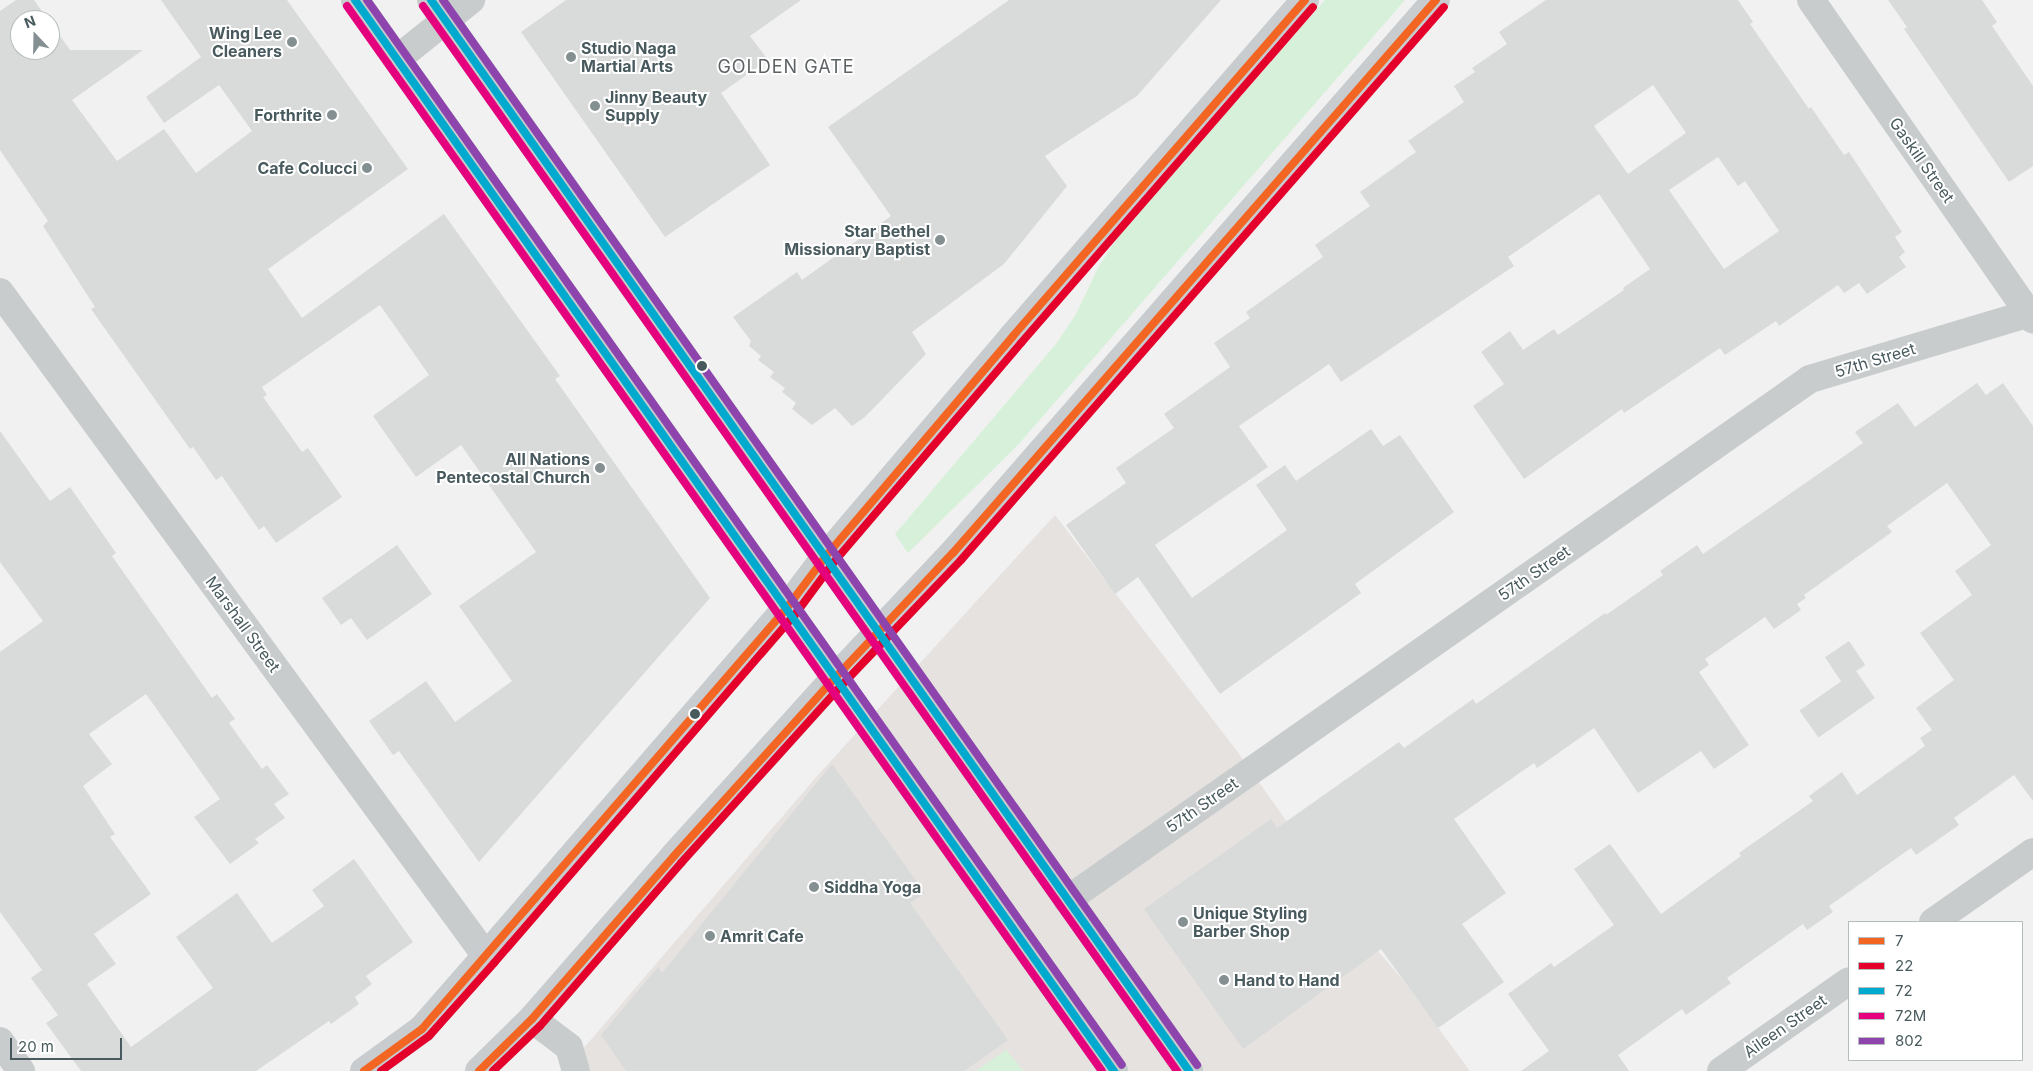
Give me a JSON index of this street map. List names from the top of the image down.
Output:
{
  "streets": {
    "street": [
      "Gaskill Street",
      "57th Street",
      "Marshall Street",
      "Aileen Street"
    ]
  },
  "crossings": [
    ["Gaskill Street", "57th Street"]
  ],
  "districts": ["GOLDEN GATE"],
  "places": [
    "Wing Lee Cleaners",
    "Studio Naga Martial Arts",
    "Jinny Beauty Supply",
    "Forthrite",
    "Cafe Colucci",
    "Star Bethel Missionary Baptist",
    "All Nations Pentecostal Church",
    "Siddha Yoga",
    "Unique Styling Barber Shop",
    "Amrit Cafe",
    "Hand to Hand"
  ],
  "lines": [
    "transit line 7",
    "transit line 72",
    "transit line 802",
    "transit line 72M",
    "transit line 22"
  ],
  "legend": [
    "7",
    "22",
    "72",
    "72M",
    "802"
  ],
  "scale_bar": "20 m",
  "north": "top"
}
